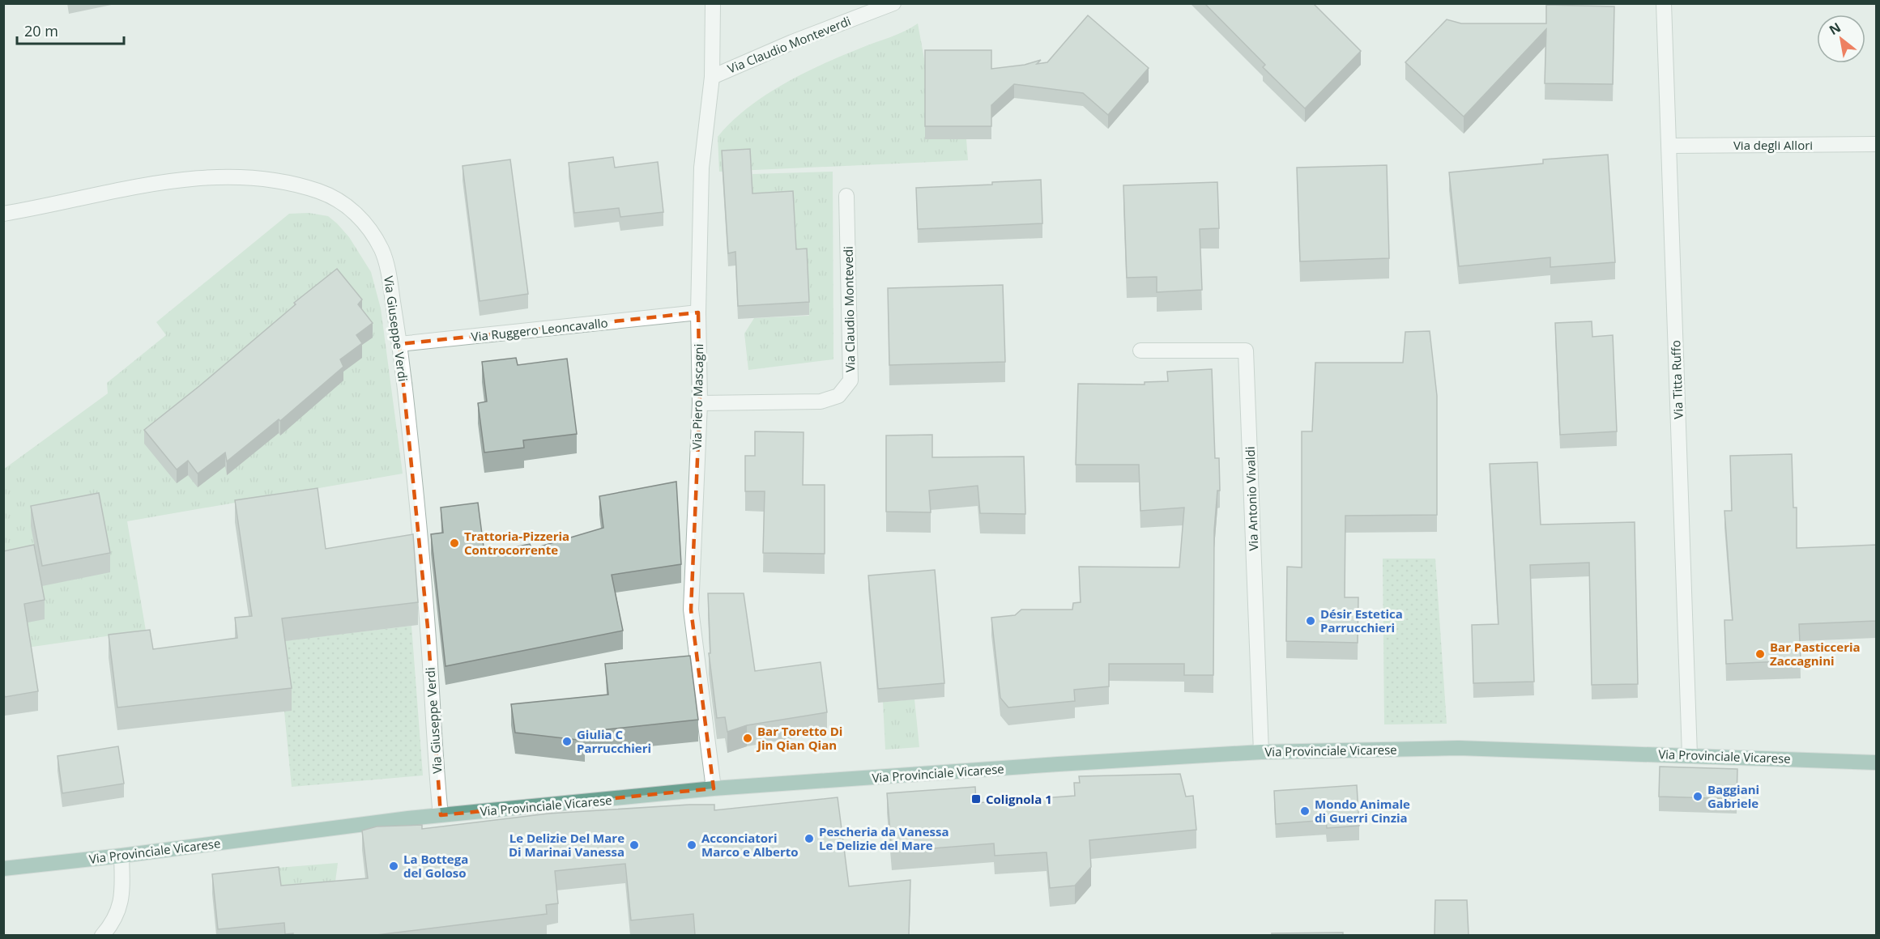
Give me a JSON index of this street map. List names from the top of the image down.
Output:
{
  "streets": {
    "main road": ["Via Provinciale Vicarese"],
    "street": [
      "Via Claudio Monteverdi",
      "Via degli Allori",
      "Via Claudio Montevedi",
      "Via Giuseppe Verdi",
      "Via Ruggero Leoncavallo",
      "Via Titta Ruffo",
      "Via Piero Mascagni",
      "Via Antonio Vivaldi"
    ]
  },
  "crossings": [
    ["Via Claudio Monteverdi", "Via Piero Mascagni"],
    ["Via degli Allori", "Via Titta Ruffo"],
    ["Via Claudio Montevedi", "Via Piero Mascagni"],
    ["Via Giuseppe Verdi", "Via Ruggero Leoncavallo"],
    ["Via Giuseppe Verdi", "Via Provinciale Vicarese"],
    ["Via Ruggero Leoncavallo", "Via Piero Mascagni"],
    ["Via Titta Ruffo", "Via Provinciale Vicarese"],
    ["Via Piero Mascagni", "Via Provinciale Vicarese"],
    ["Via Antonio Vivaldi", "Via Provinciale Vicarese"]
  ],
  "places": {
    "other": [
      "Trattoria-Pizzeria Controcorrente",
      "Désir Estetica Parrucchieri",
      "Bar Pasticceria Zaccagnini",
      "Bar Toretto Di Jin Qian Qian",
      "Giulia C Parrucchieri",
      "Baggiani Gabriele",
      "Mondo Animale di Guerri Cinzia",
      "Pescheria da Vanessa Le Delizie del Mare",
      "Le Delizie Del Mare Di Marinai Vanessa",
      "Acconciatori Marco e Alberto",
      "La Bottega del Goloso"
    ],
    "transit": ["Colignola 1"]
  },
  "scale_bar": "20 m",
  "north": "top left"
}
